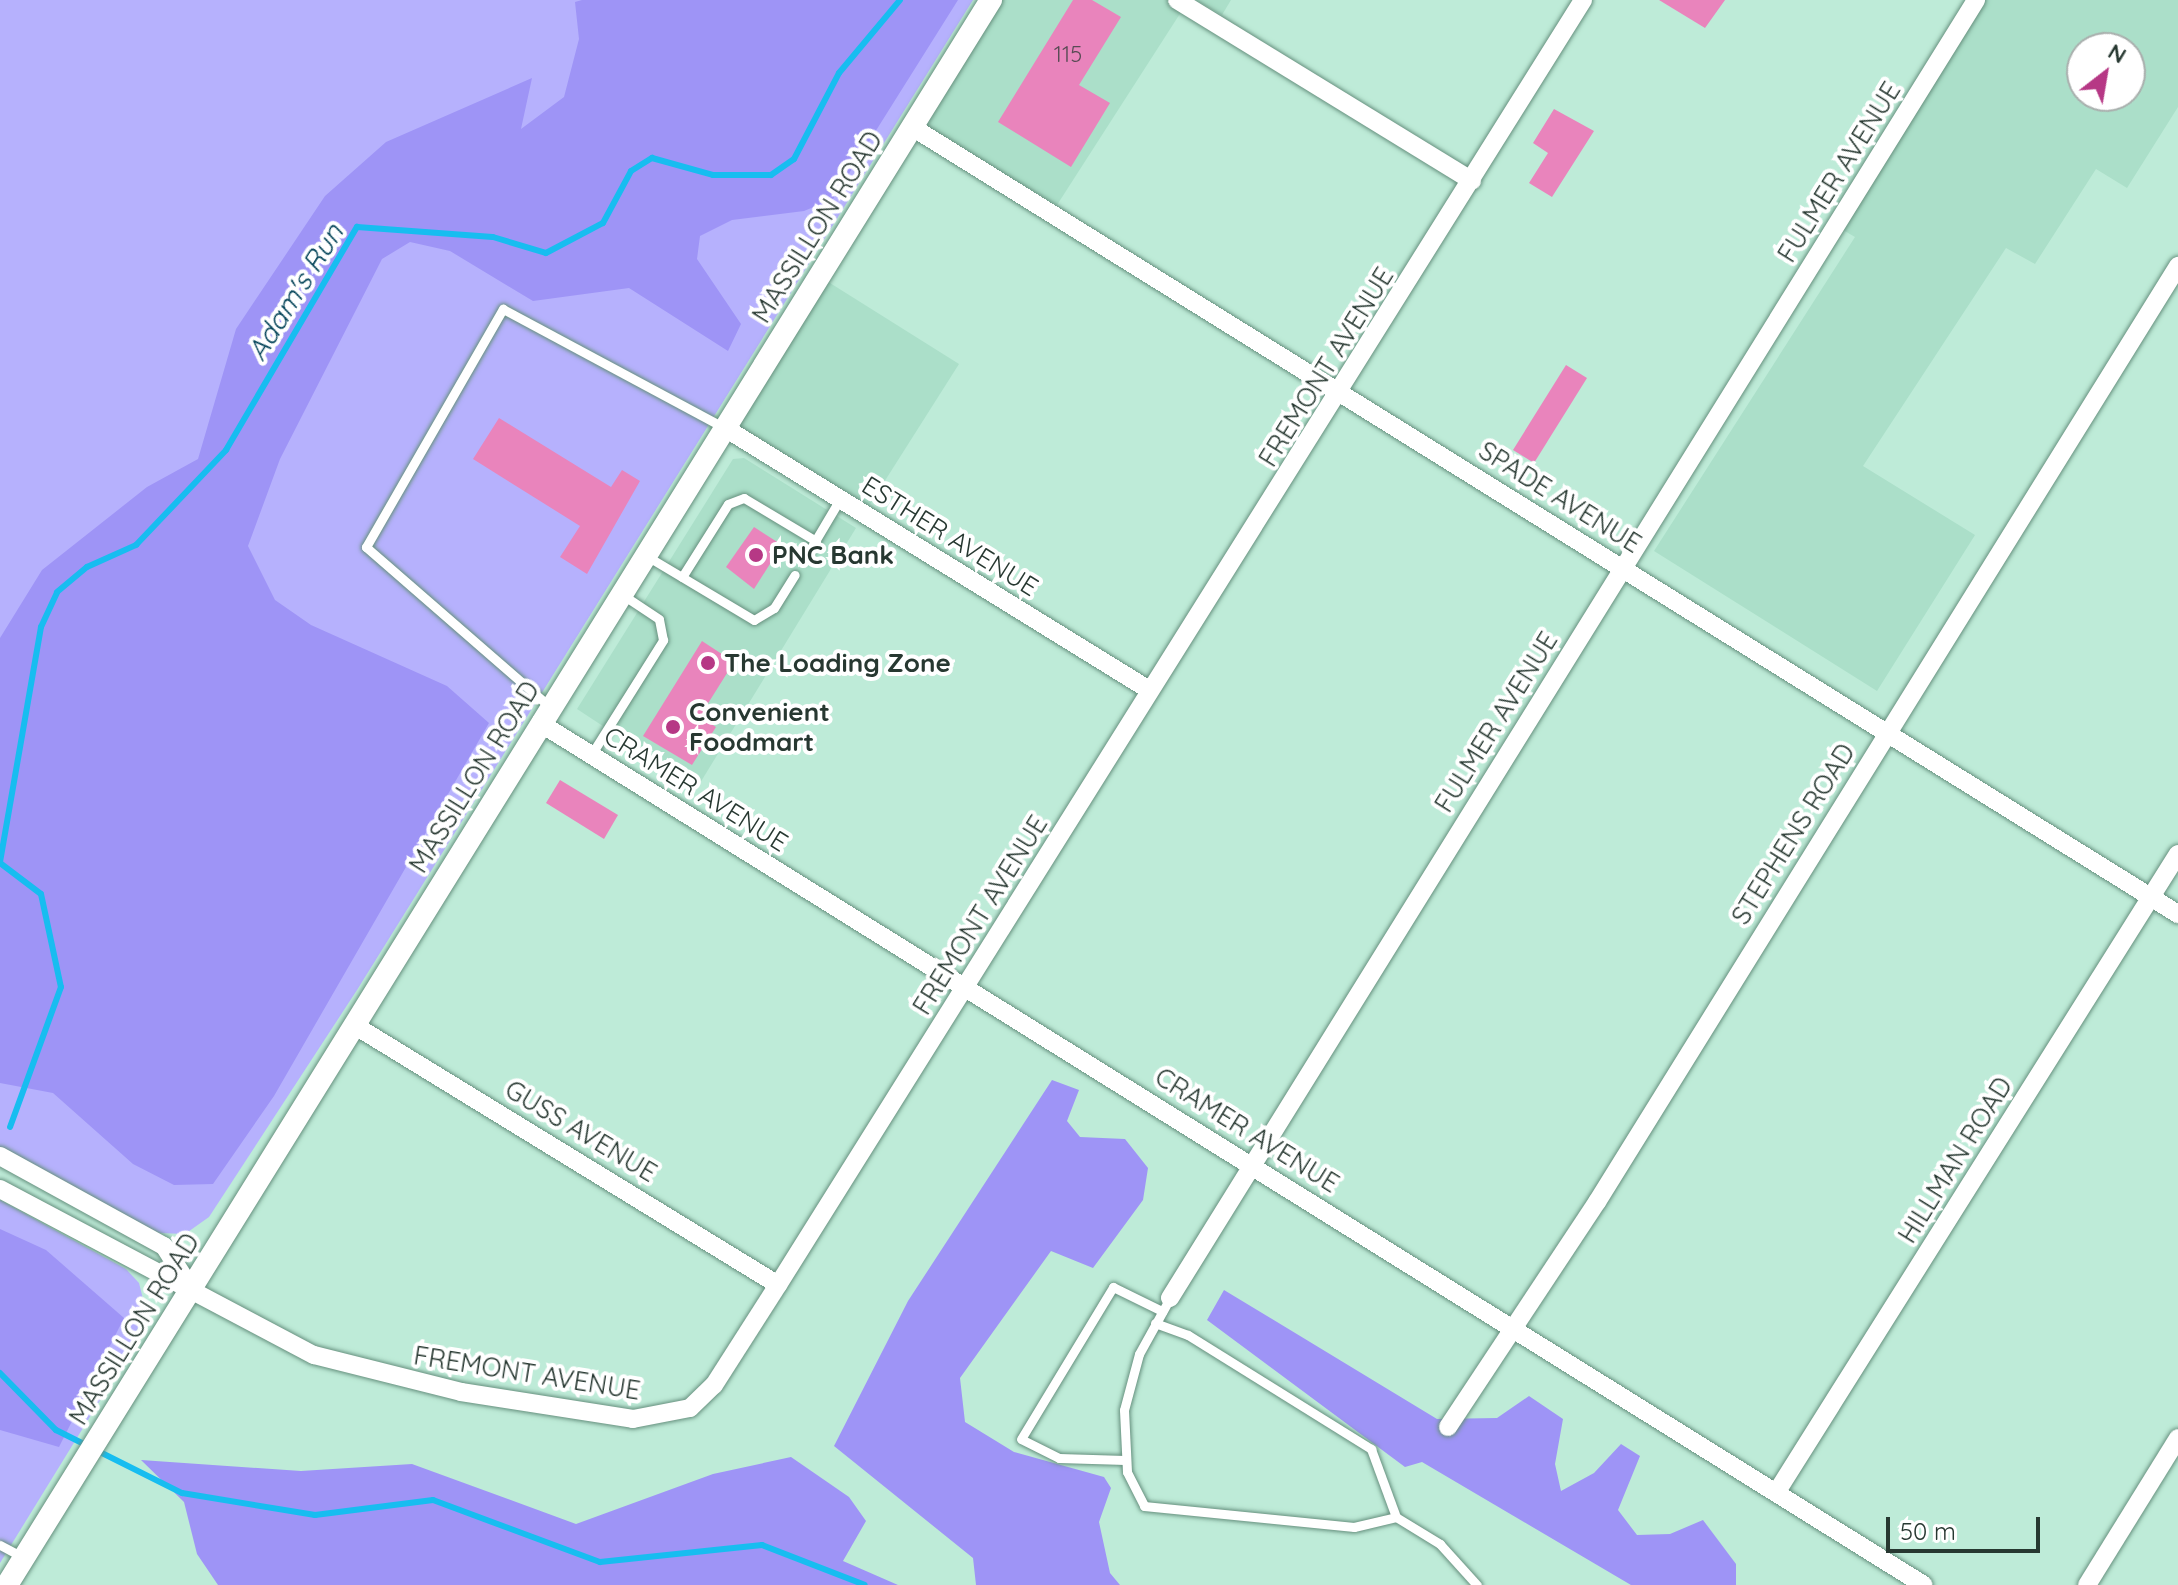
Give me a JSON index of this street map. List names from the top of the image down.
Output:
{
  "streets": {
    "street": [
      "FULMER AVENUE",
      "MASSILLON ROAD",
      "FREMONT AVENUE",
      "SPADE AVENUE",
      "ESTHER AVENUE",
      "CRAMER AVENUE",
      "STEPHENS ROAD",
      "GUSS AVENUE",
      "HILLMAN ROAD"
    ]
  },
  "crossings": [
    ["FULMER AVENUE", "SPADE AVENUE"],
    ["FULMER AVENUE", "CRAMER AVENUE"],
    ["MASSILLON ROAD", "FREMONT AVENUE"],
    ["MASSILLON ROAD", "SPADE AVENUE"],
    ["MASSILLON ROAD", "ESTHER AVENUE"],
    ["MASSILLON ROAD", "CRAMER AVENUE"],
    ["MASSILLON ROAD", "GUSS AVENUE"],
    ["FREMONT AVENUE", "SPADE AVENUE"],
    ["FREMONT AVENUE", "ESTHER AVENUE"],
    ["FREMONT AVENUE", "CRAMER AVENUE"],
    ["FREMONT AVENUE", "GUSS AVENUE"],
    ["SPADE AVENUE", "STEPHENS ROAD"],
    ["SPADE AVENUE", "HILLMAN ROAD"],
    ["CRAMER AVENUE", "STEPHENS ROAD"],
    ["CRAMER AVENUE", "HILLMAN ROAD"]
  ],
  "water": ["Adam's Run"],
  "places": ["PNC Bank", "The Loading Zone", "Convenient Foodmart"],
  "house_numbers": ["115"],
  "scale_bar": "50 m",
  "north": "top right"
}
